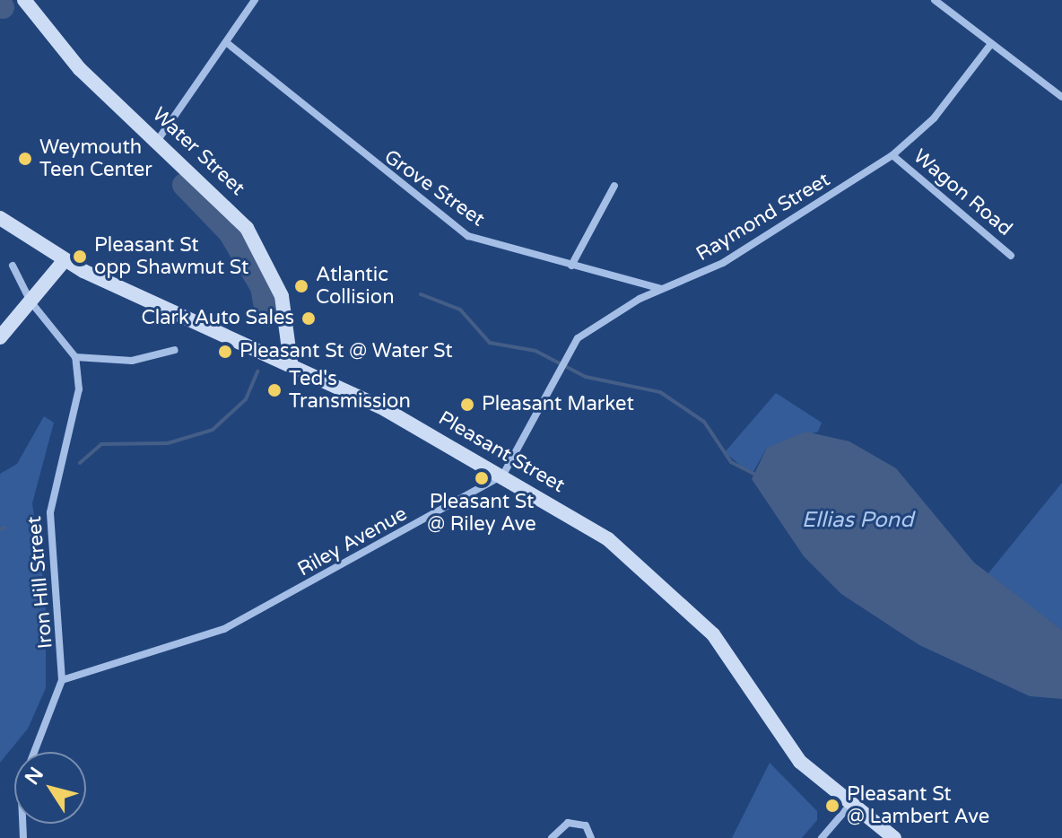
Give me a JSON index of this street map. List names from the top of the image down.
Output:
{
  "streets": {
    "main road": ["Water Street", "Pleasant Street"],
    "street": [
      "Grove Street",
      "Wagon Road",
      "Raymond Street",
      "Riley Avenue",
      "Iron Hill Street"
    ]
  },
  "crossings": [
    ["Water Street", "Pleasant Street"],
    ["Grove Street", "Raymond Street"],
    ["Wagon Road", "Raymond Street"],
    ["Raymond Street", "Pleasant Street"],
    ["Raymond Street", "Riley Avenue"],
    ["Pleasant Street", "Riley Avenue"],
    ["Riley Avenue", "Iron Hill Street"]
  ],
  "water": ["Ellias Pond"],
  "places": [
    "Weymouth Teen Center",
    "Pleasant St opp Shawmut St",
    "Atlantic Collision",
    "Clark Auto Sales",
    "Pleasant St @ Water St",
    "Ted's Transmission",
    "Pleasant Market",
    "Pleasant St @ Riley Ave",
    "Pleasant St @ Lambert Ave"
  ],
  "north": "top left"
}
